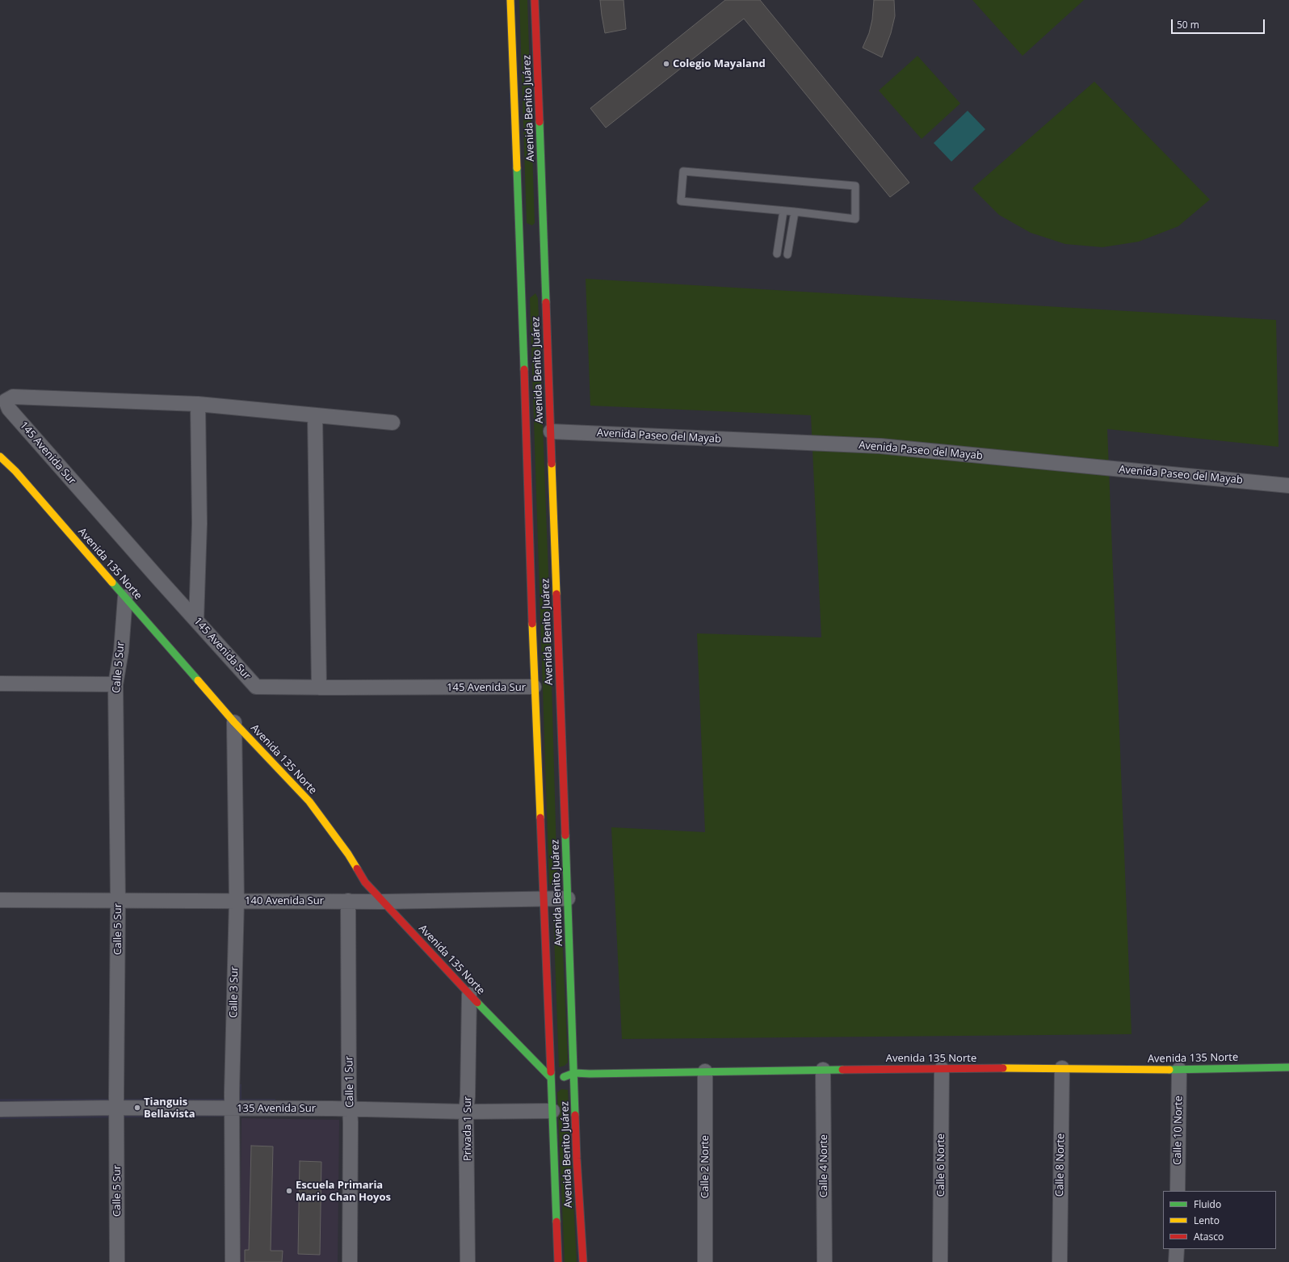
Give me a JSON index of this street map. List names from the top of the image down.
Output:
{
  "streets": {
    "main road": ["Avenida Benito Juárez", "Avenida 135 Norte"],
    "street": [
      "Avenida Paseo del Mayab",
      "145 Avenida Sur",
      "Calle 5 Sur",
      "140 Avenida Sur",
      "Calle 3 Sur",
      "Calle 1 Sur",
      "135 Avenida Sur",
      "Privada 1 Sur",
      "Calle 10 Norte",
      "Calle 6 Norte",
      "Calle 8 Norte",
      "Calle 4 Norte",
      "Calle 2 Norte"
    ]
  },
  "crossings": [
    ["Avenida Benito Juárez", "Avenida Paseo del Mayab"],
    ["Avenida Benito Juárez", "145 Avenida Sur"],
    ["Avenida Benito Juárez", "Avenida 135 Norte"],
    ["Avenida Benito Juárez", "140 Avenida Sur"],
    ["Avenida Benito Juárez", "135 Avenida Sur"],
    ["Avenida 135 Norte", "Calle 5 Sur"],
    ["Avenida 135 Norte", "140 Avenida Sur"],
    ["Avenida 135 Norte", "Calle 3 Sur"],
    ["Avenida 135 Norte", "Privada 1 Sur"],
    ["Avenida 135 Norte", "Calle 10 Norte"],
    ["Avenida 135 Norte", "Calle 6 Norte"],
    ["Avenida 135 Norte", "Calle 8 Norte"],
    ["Avenida 135 Norte", "Calle 4 Norte"],
    ["Avenida 135 Norte", "Calle 2 Norte"],
    ["Calle 5 Sur", "140 Avenida Sur"],
    ["Calle 5 Sur", "135 Avenida Sur"],
    ["140 Avenida Sur", "Calle 3 Sur"],
    ["140 Avenida Sur", "Calle 1 Sur"],
    ["Calle 3 Sur", "135 Avenida Sur"],
    ["Calle 1 Sur", "135 Avenida Sur"],
    ["135 Avenida Sur", "Privada 1 Sur"]
  ],
  "places": ["Colegio Mayaland", "Tianguis Bellavista", "Escuela Primaria Mario Chan Hoyos"],
  "legend": ["Fluido", "Lento", "Atasco"],
  "scale_bar": "50 m"
}
